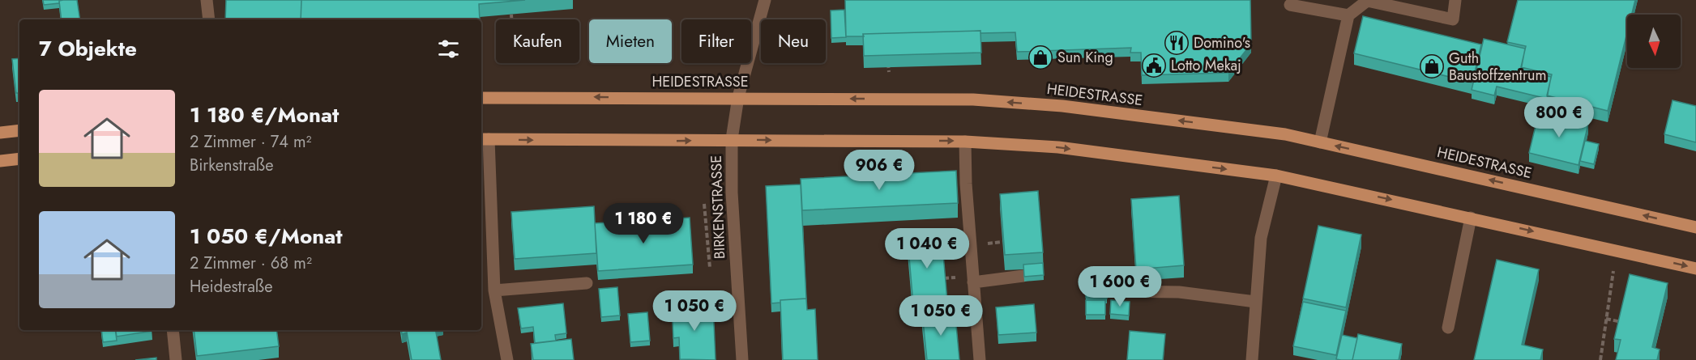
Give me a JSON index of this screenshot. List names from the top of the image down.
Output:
{
  "streets": {
    "main road": ["HEIDESTRASSE"],
    "street": ["BIRKENSTRASSE"]
  },
  "crossings": [
    ["HEIDESTRASSE", "BIRKENSTRASSE"]
  ],
  "places": {
    "restaurant": ["Domino's"],
    "shop": ["Sun King", "Guth Baustoffzentrum"],
    "public building": ["Lotto Mekaj"]
  },
  "north": "bottom",
  "page": {
    "chip": [
      "Kaufen",
      "Mieten",
      "Filter",
      "Neu"
    ],
    "heading": "7 Objekte",
    "list": [
      {
        "name": "1 180 €/Monat",
        "note": "2 Zimmer · 74 m² · Birkenstraße"
      },
      {
        "name": "1 050 €/Monat",
        "note": "2 Zimmer · 68 m² · Heidestraße"
      }
    ],
    "price": [
      "800 €",
      "906 €",
      "1 180 €",
      "1 040 €",
      "1 600 €",
      "1 050 €",
      "1 050 €"
    ]
  }
}
